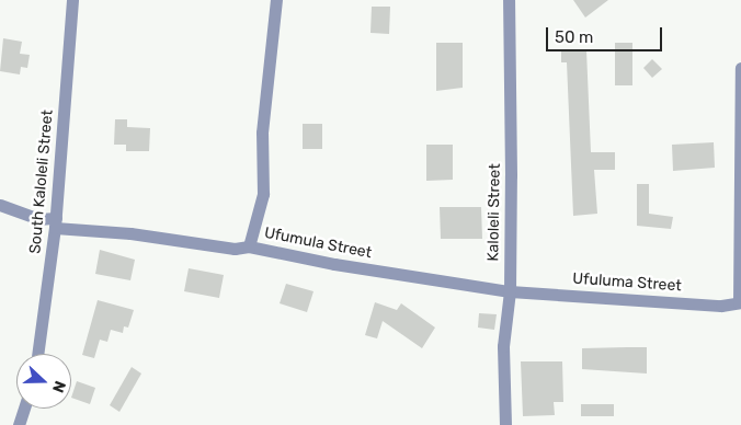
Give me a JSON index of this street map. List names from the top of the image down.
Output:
{
  "streets": {
    "street": [
      "South Kaloleli Street",
      "Kaloleli Street",
      "Ufumula Street",
      "Ufuluma Street"
    ]
  },
  "crossings": [
    ["South Kaloleli Street", "Ufumula Street"],
    ["Kaloleli Street", "Ufumula Street"],
    ["Kaloleli Street", "Ufuluma Street"],
    ["Ufumula Street", "Ufuluma Street"]
  ],
  "scale_bar": "50 m",
  "north": "right"
}
